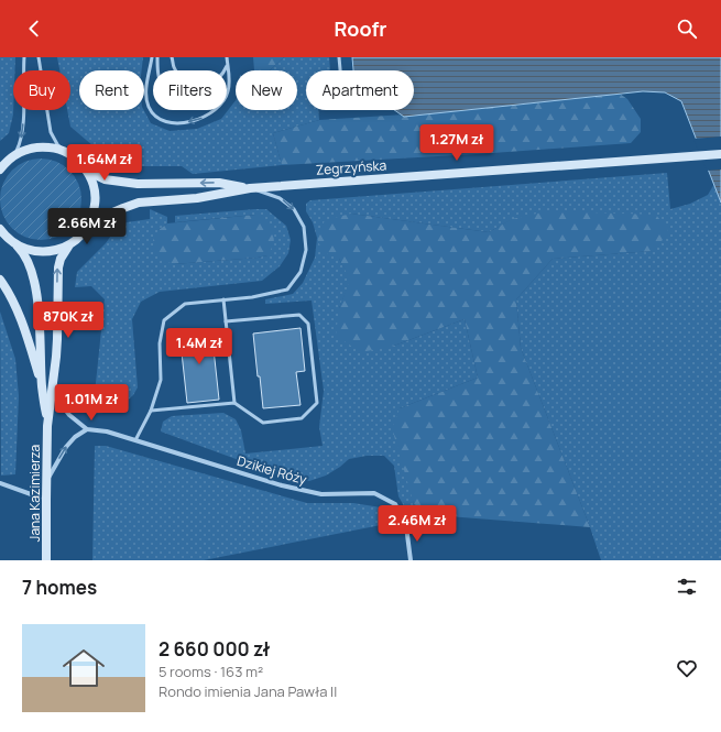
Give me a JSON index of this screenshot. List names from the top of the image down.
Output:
{
  "streets": {
    "main road": ["Zegrzyńska", "Jana Kazimierza"],
    "street": ["Dzikiej Róży"]
  },
  "page": {
    "header": "Roofr",
    "chip": [
      "Buy",
      "Rent",
      "Filters",
      "New",
      "Apartment"
    ],
    "price": [
      "1.27M zł",
      "1.64M zł",
      "2.66M zł",
      "870K zł",
      "1.4M zł",
      "1.01M zł",
      "2.46M zł"
    ],
    "heading": "7 homes",
    "list": [
      {
        "name": "2 660 000 zł",
        "note": "5 rooms · 163 m² · Rondo imienia Jana Pawła II"
      }
    ]
  }
}
